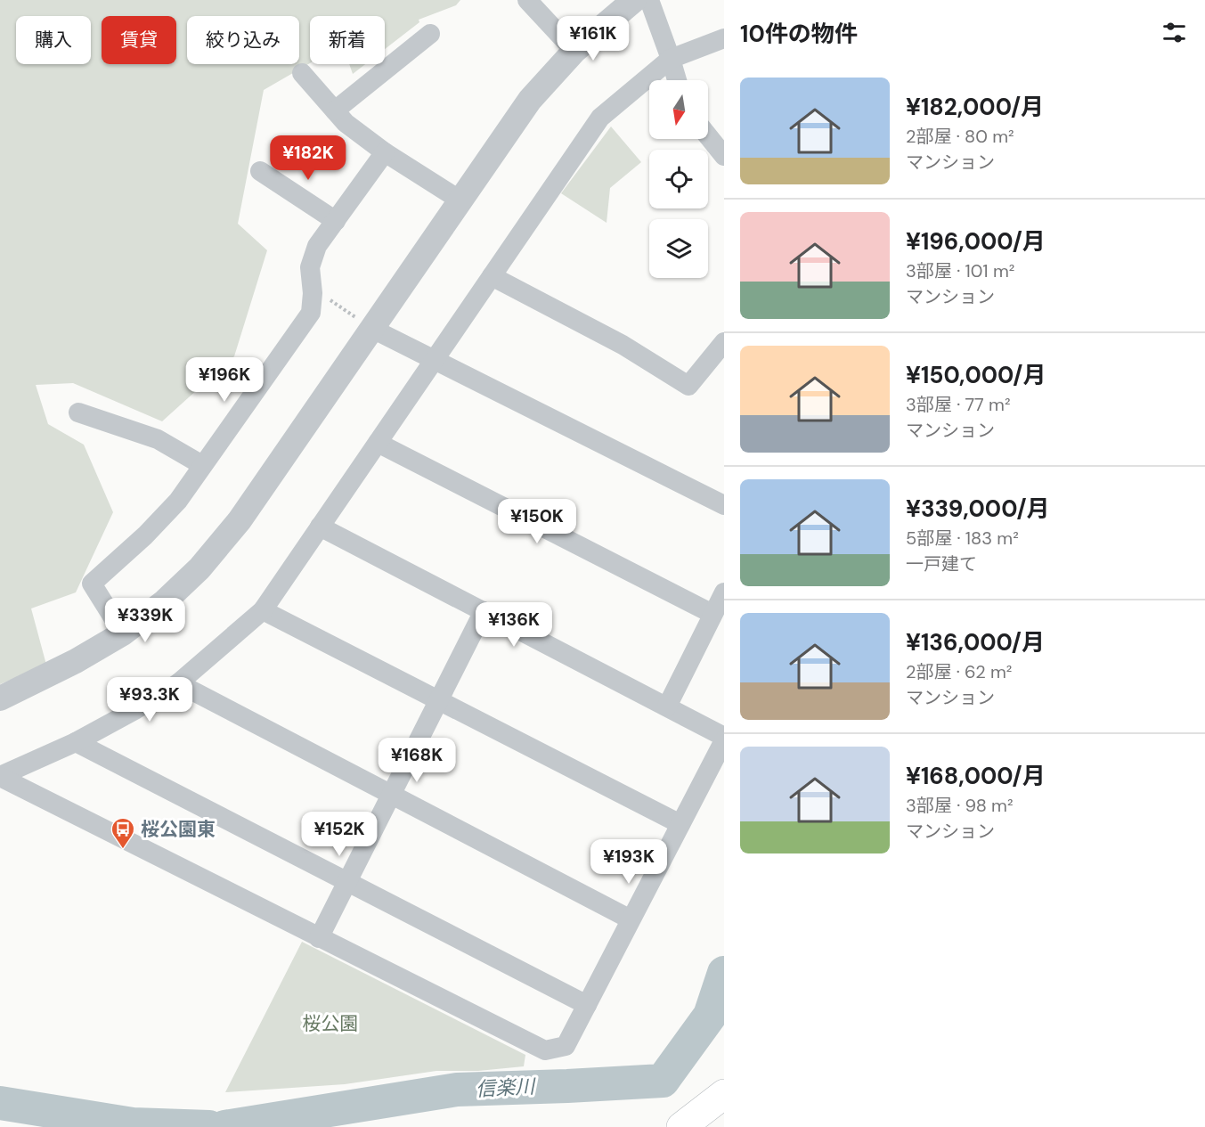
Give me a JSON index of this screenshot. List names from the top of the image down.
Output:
{
  "water": ["信楽川"],
  "parks": ["桜公園"],
  "places": {
    "bus stop": ["桜公園東"]
  },
  "north": "bottom",
  "page": {
    "heading": "10件の物件",
    "price": [
      "¥161K",
      "¥182K",
      "¥196K",
      "¥150K",
      "¥339K",
      "¥136K",
      "¥93.3K",
      "¥168K",
      "¥152K",
      "¥193K"
    ],
    "chip": [
      "購入",
      "賃貸",
      "絞り込み",
      "新着"
    ],
    "list": [
      {
        "name": "¥182,000/月",
        "note": "2部屋 · 80 m² · マンション"
      },
      {
        "name": "¥196,000/月",
        "note": "3部屋 · 101 m² · マンション"
      },
      {
        "name": "¥150,000/月",
        "note": "3部屋 · 77 m² · マンション"
      },
      {
        "name": "¥339,000/月",
        "note": "5部屋 · 183 m² · 一戸建て"
      },
      {
        "name": "¥136,000/月",
        "note": "2部屋 · 62 m² · マンション"
      },
      {
        "name": "¥168,000/月",
        "note": "3部屋 · 98 m² · マンション"
      }
    ]
  }
}
